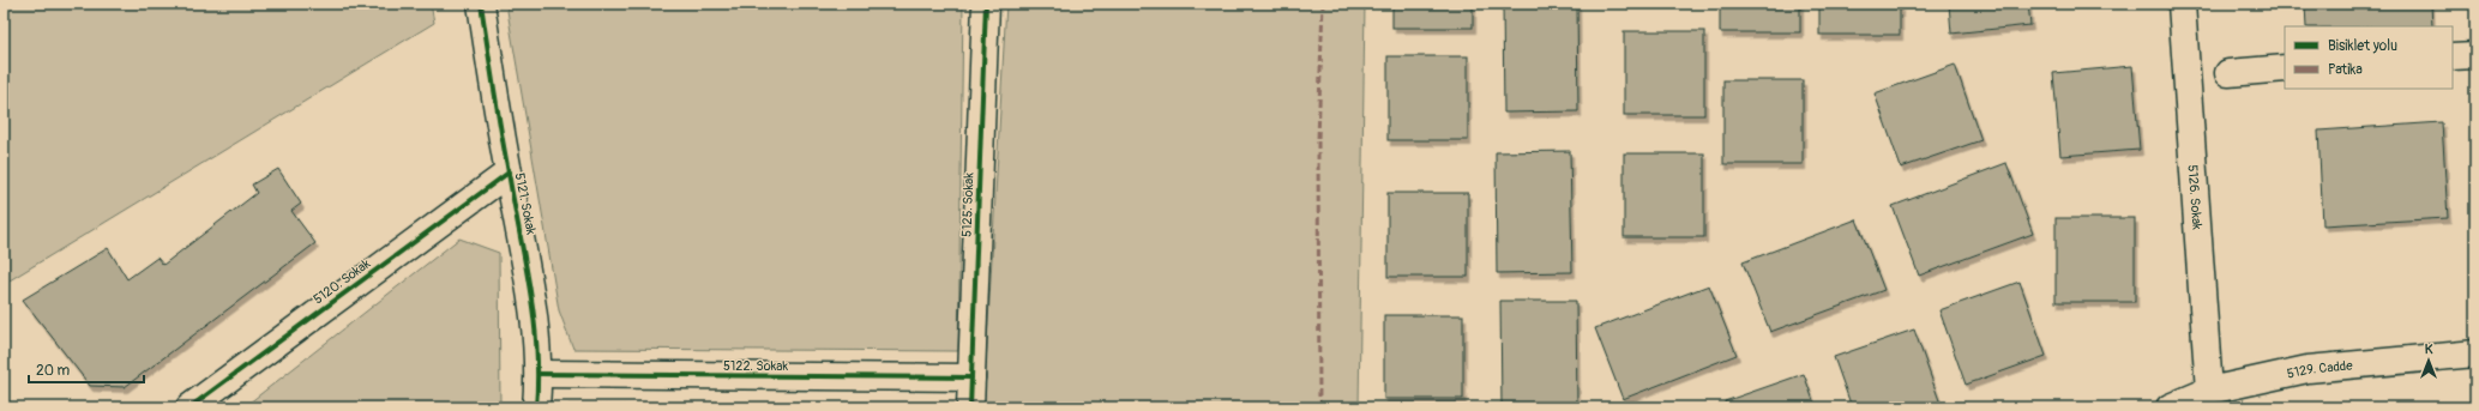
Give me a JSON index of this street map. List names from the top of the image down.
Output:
{
  "streets": {
    "street": [
      "5126. Sokak",
      "5121. Sokak",
      "5125. Sokak",
      "5120. Sokak",
      "5122. Sokak",
      "5129. Cadde"
    ]
  },
  "crossings": [
    ["5126. Sokak", "5129. Cadde"],
    ["5121. Sokak", "5120. Sokak"],
    ["5121. Sokak", "5122. Sokak"],
    ["5125. Sokak", "5122. Sokak"]
  ],
  "legend": ["Bisiklet yolu", "Patika"],
  "scale_bar": "20 m",
  "north": "top"
}
